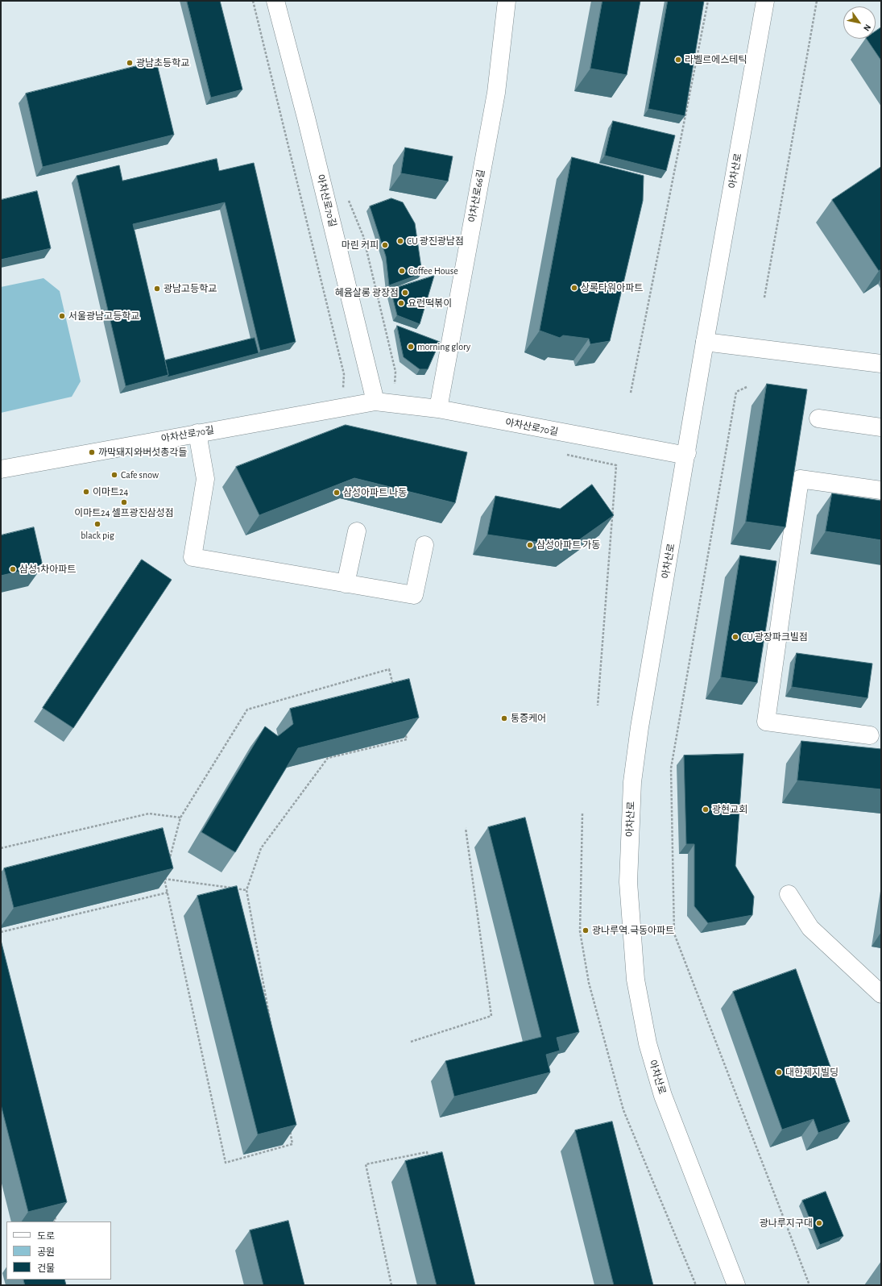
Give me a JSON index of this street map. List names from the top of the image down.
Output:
{
  "streets": {
    "street": ["아차산로", "아차산로66길", "아차산로70길"]
  },
  "crossings": [
    ["아차산로", "아차산로70길"],
    ["아차산로66길", "아차산로70길"]
  ],
  "places": [
    "라벨르에스테틱",
    "광남초등학교",
    "CU 광진광남점",
    "마린 커피",
    "Coffee House",
    "상록타워아파트",
    "광남고등학교",
    "혜윰살롱 광장점",
    "요런떡볶이",
    "서울광남고등학교",
    "morning glory",
    "까막돼지와버섯총각들",
    "Cafe snow",
    "이마트24",
    "삼성아파트 나동",
    "이마트24 셀프광진삼성점",
    "black pig",
    "삼성아파트 가동",
    "삼성1차아파트",
    "CU 광장파크빌점",
    "통증케어",
    "광현교회",
    "광나루역.극동아파트",
    "대한제지빌딩",
    "광나루지구대"
  ],
  "legend": ["도로", "공원", "건물"],
  "north": "bottom right"
}
